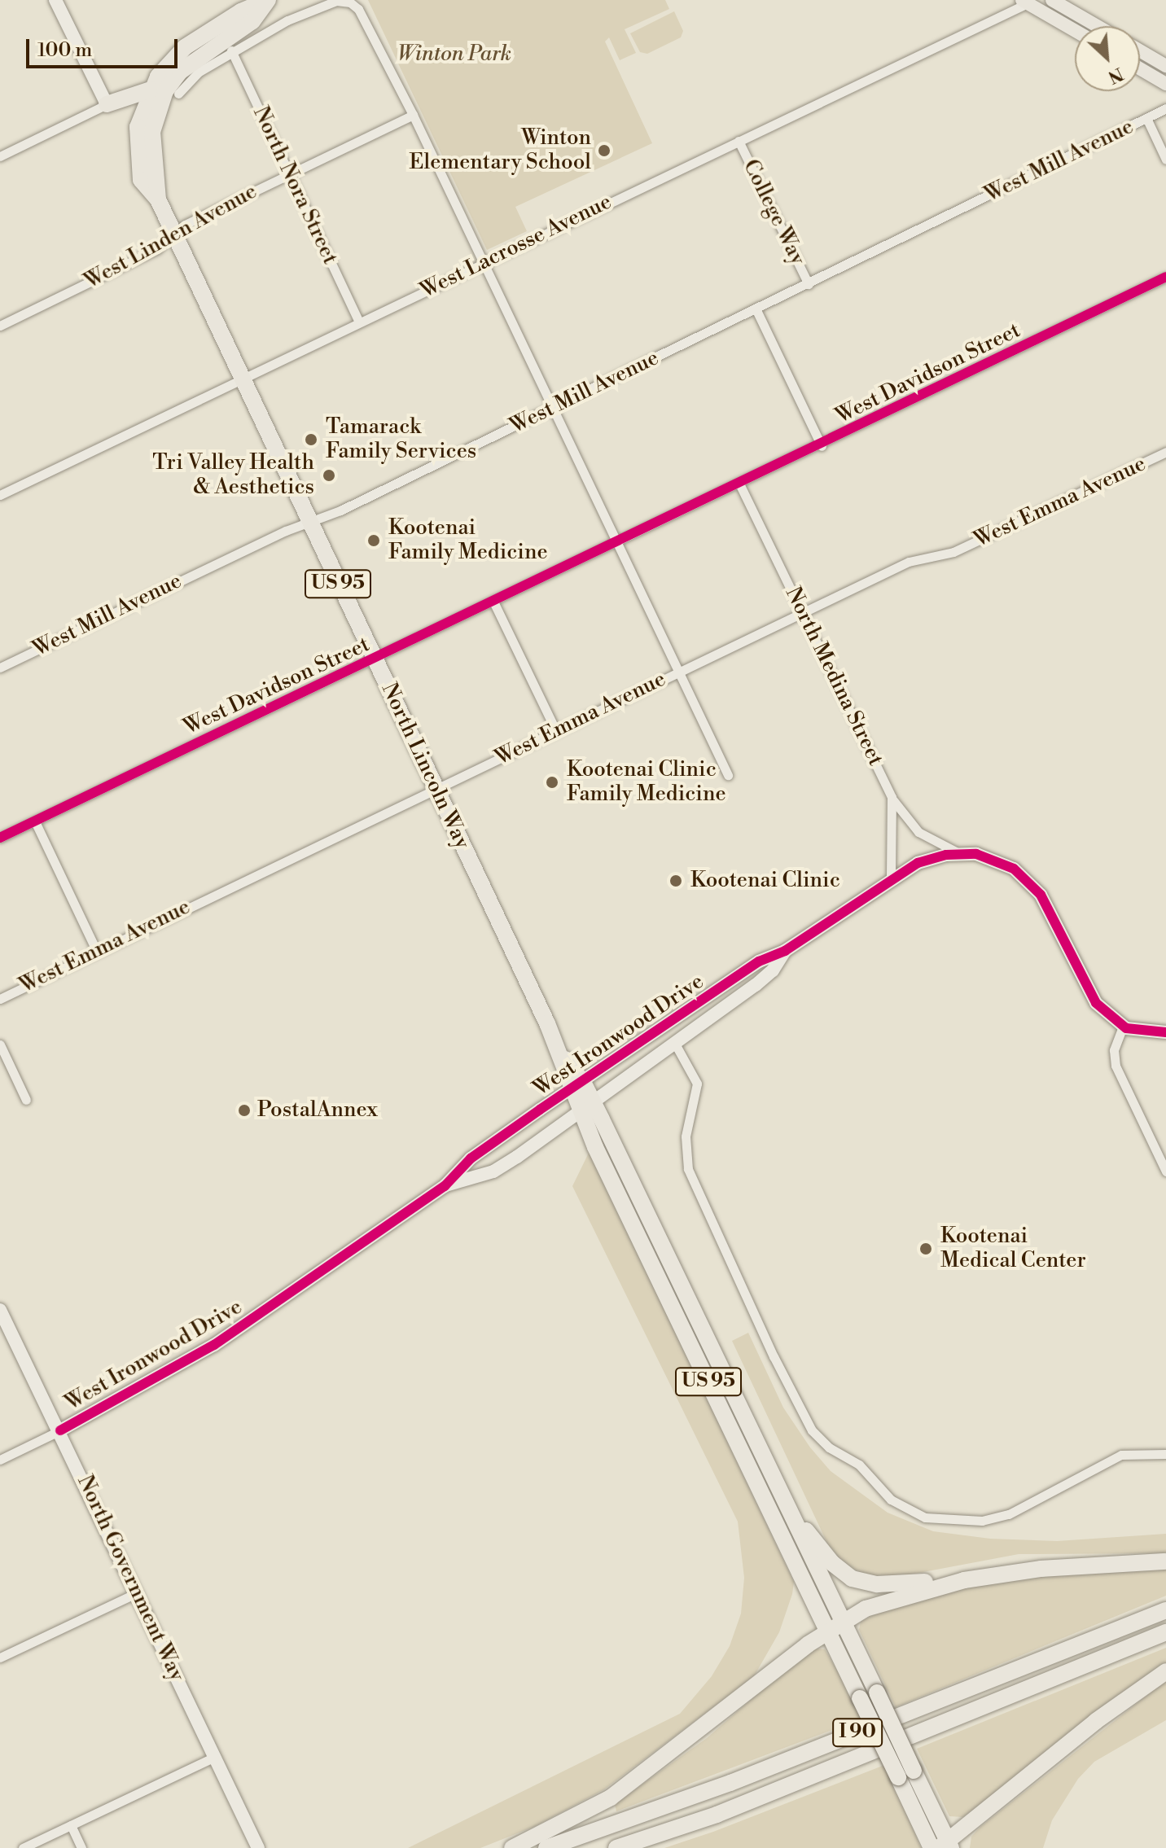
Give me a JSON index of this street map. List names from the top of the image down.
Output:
{
  "streets": {
    "highway": ["US 95", "North Lincoln Way", "I 90"],
    "street": [
      "West Mill Avenue",
      "North Nora Street",
      "College Way",
      "West Linden Avenue",
      "West Lacrosse Avenue",
      "West Davidson Street",
      "West Emma Avenue",
      "North Medina Street",
      "West Ironwood Drive",
      "North Government Way"
    ]
  },
  "crossings": [
    ["West Mill Avenue", "College Way"],
    ["West Mill Avenue", "North Lincoln Way"],
    ["North Nora Street", "West Linden Avenue"],
    ["North Nora Street", "West Lacrosse Avenue"],
    ["College Way", "West Lacrosse Avenue"],
    ["West Linden Avenue", "US 95"],
    ["West Linden Avenue", "North Lincoln Way"],
    ["West Lacrosse Avenue", "North Lincoln Way"],
    ["West Davidson Street", "North Medina Street"],
    ["West Davidson Street", "North Lincoln Way"],
    ["West Emma Avenue", "North Medina Street"],
    ["West Emma Avenue", "North Lincoln Way"],
    ["US 95", "North Lincoln Way"],
    ["US 95", "West Ironwood Drive"],
    ["North Medina Street", "West Ironwood Drive"],
    ["North Lincoln Way", "West Ironwood Drive"],
    ["West Ironwood Drive", "North Government Way"]
  ],
  "parks": ["Winton Park"],
  "places": [
    "Winton Elementary School",
    "Tamarack Family Services",
    "Tri Valley Health & Aesthetics",
    "Kootenai Family Medicine",
    "Kootenai Clinic Family Medicine",
    "Kootenai Clinic",
    "PostalAnnex",
    "Kootenai Medical Center"
  ],
  "scale_bar": "100 m",
  "north": "bottom right"
}
